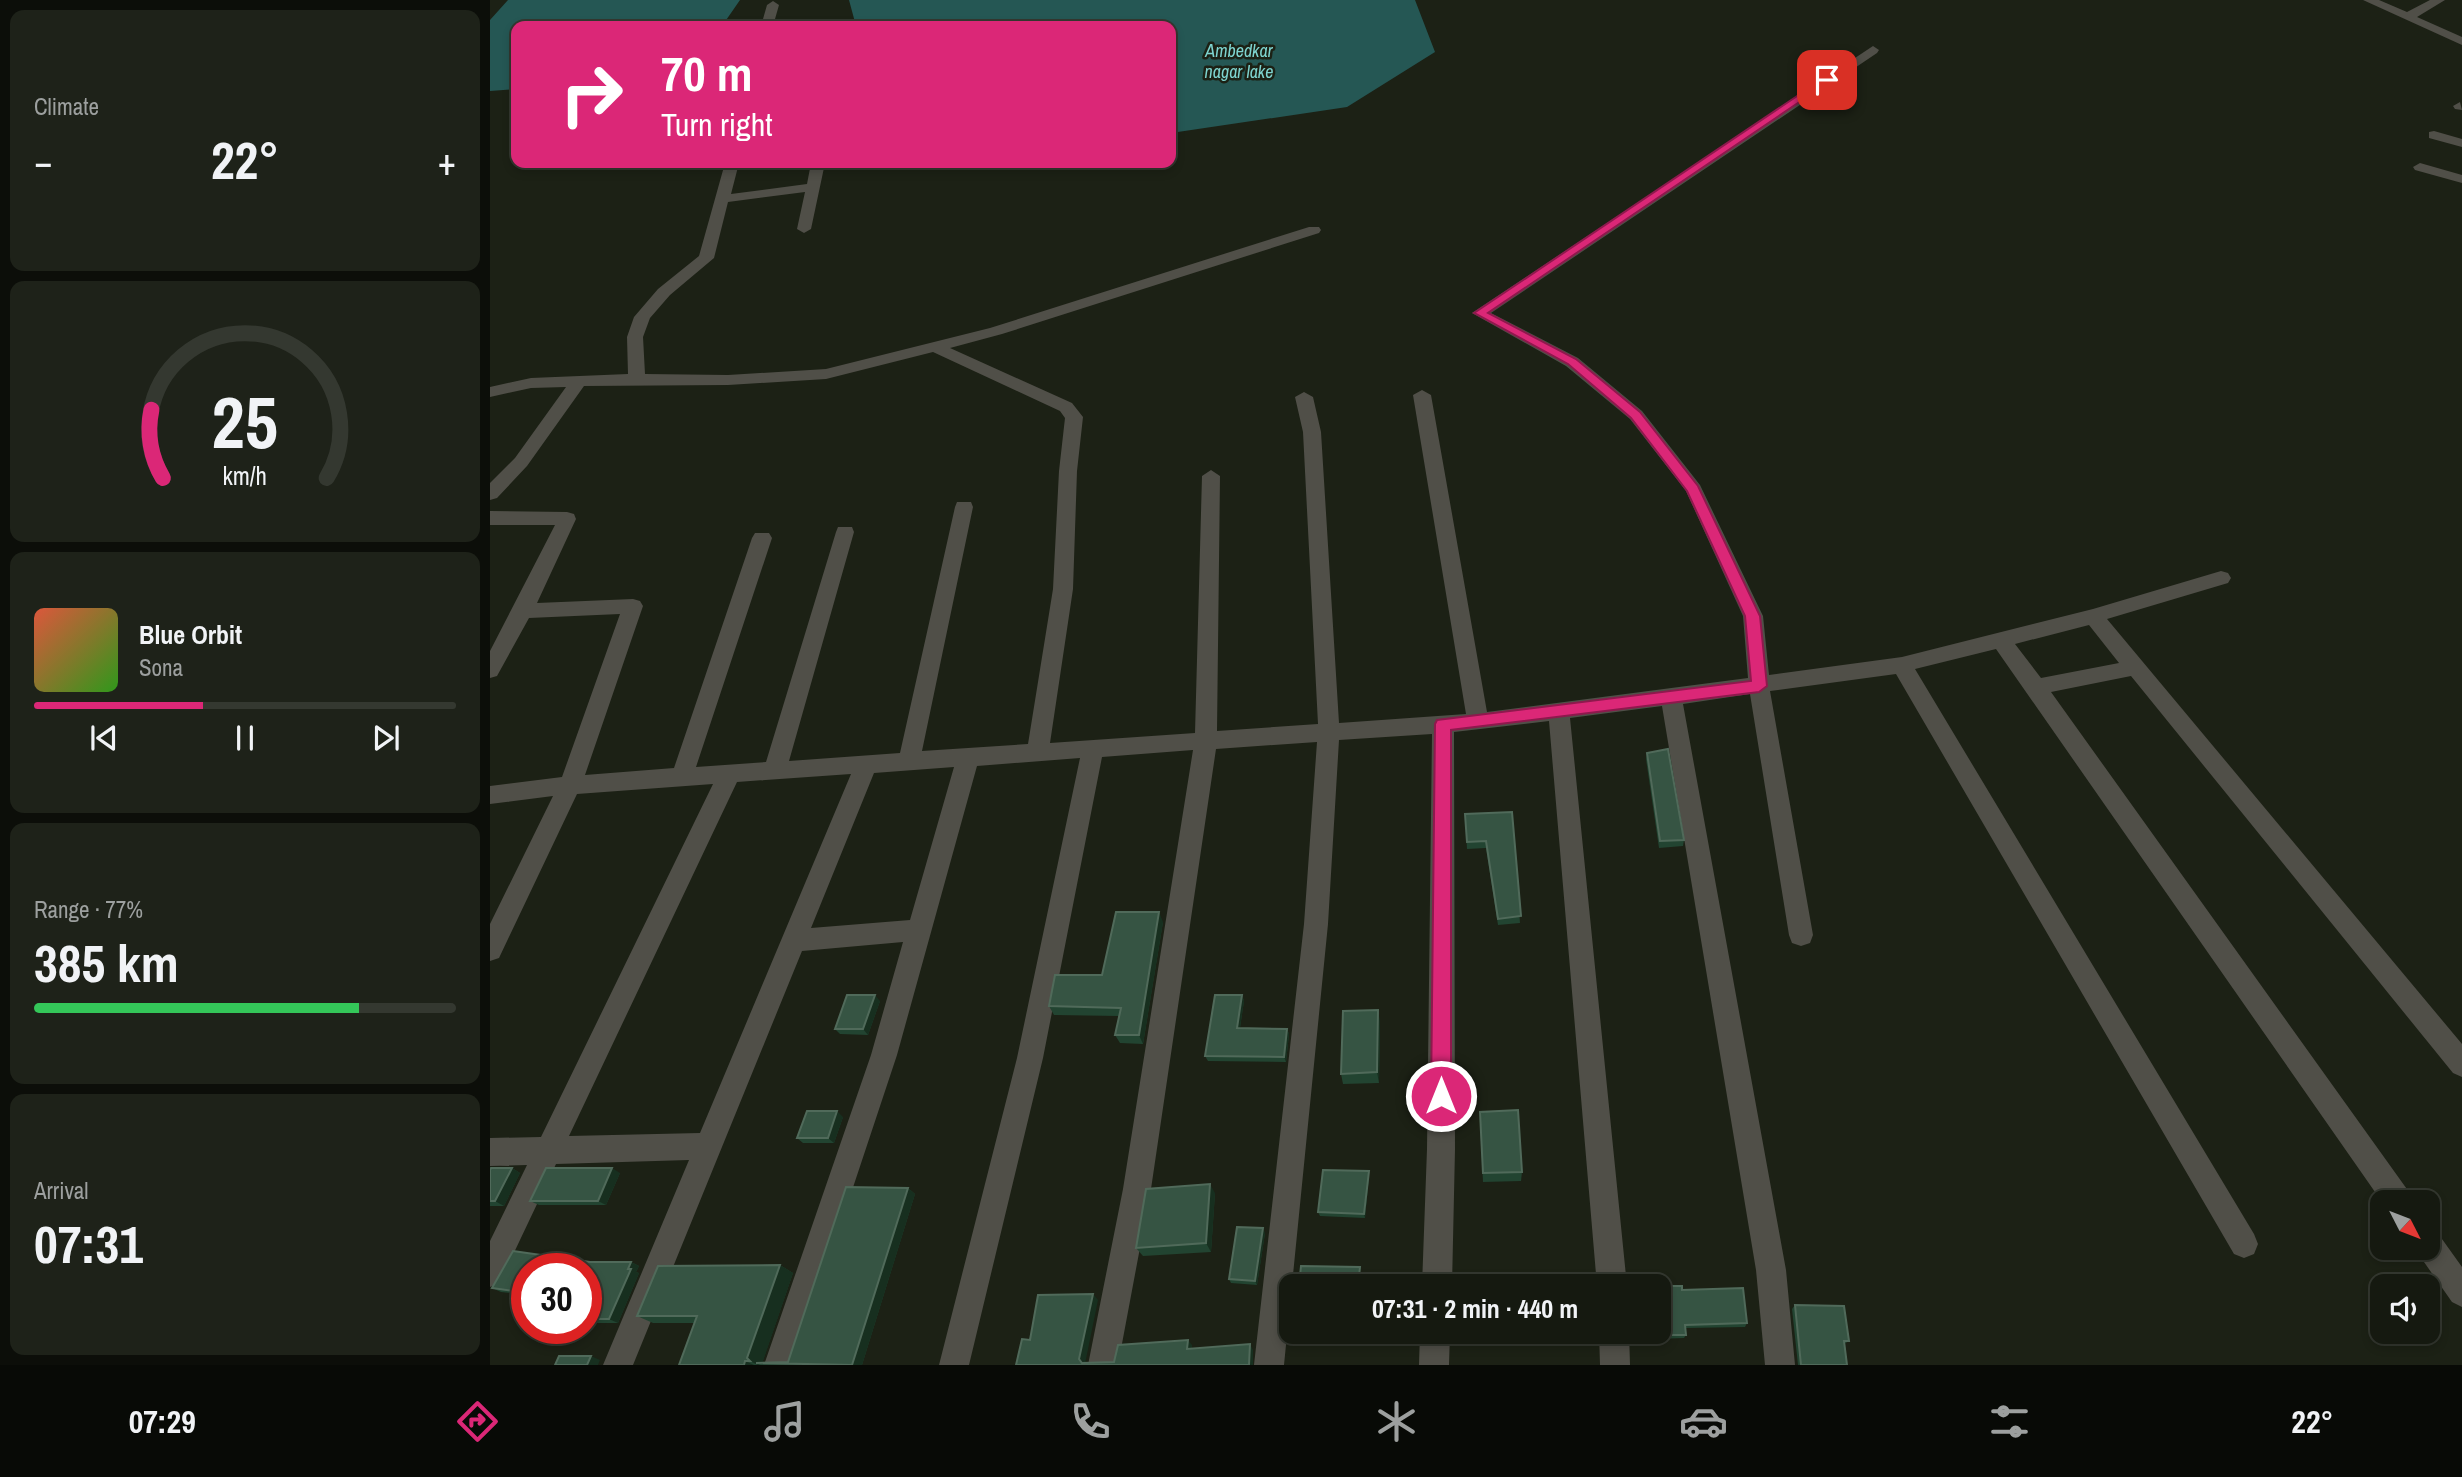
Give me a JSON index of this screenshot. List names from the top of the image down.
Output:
{
  "water": ["Ambedkar nagar lake"],
  "north": "bottom right",
  "page": {
    "tile": [
      "Climate",
      ["Range · 77%", "385 km"],
      ["Arrival", "07:31"]
    ],
    "turn": ["70 m", "Turn right"],
    "heat": ["−", "22°", "+"],
    "song": ["Blue Orbit", "Sona"],
    "limit": "30",
    "trip": "07:31 · 2 min · 440 m",
    "tabs": ["07:29", "22°"],
    "gauge": ["25", "km/h"]
  }
}
